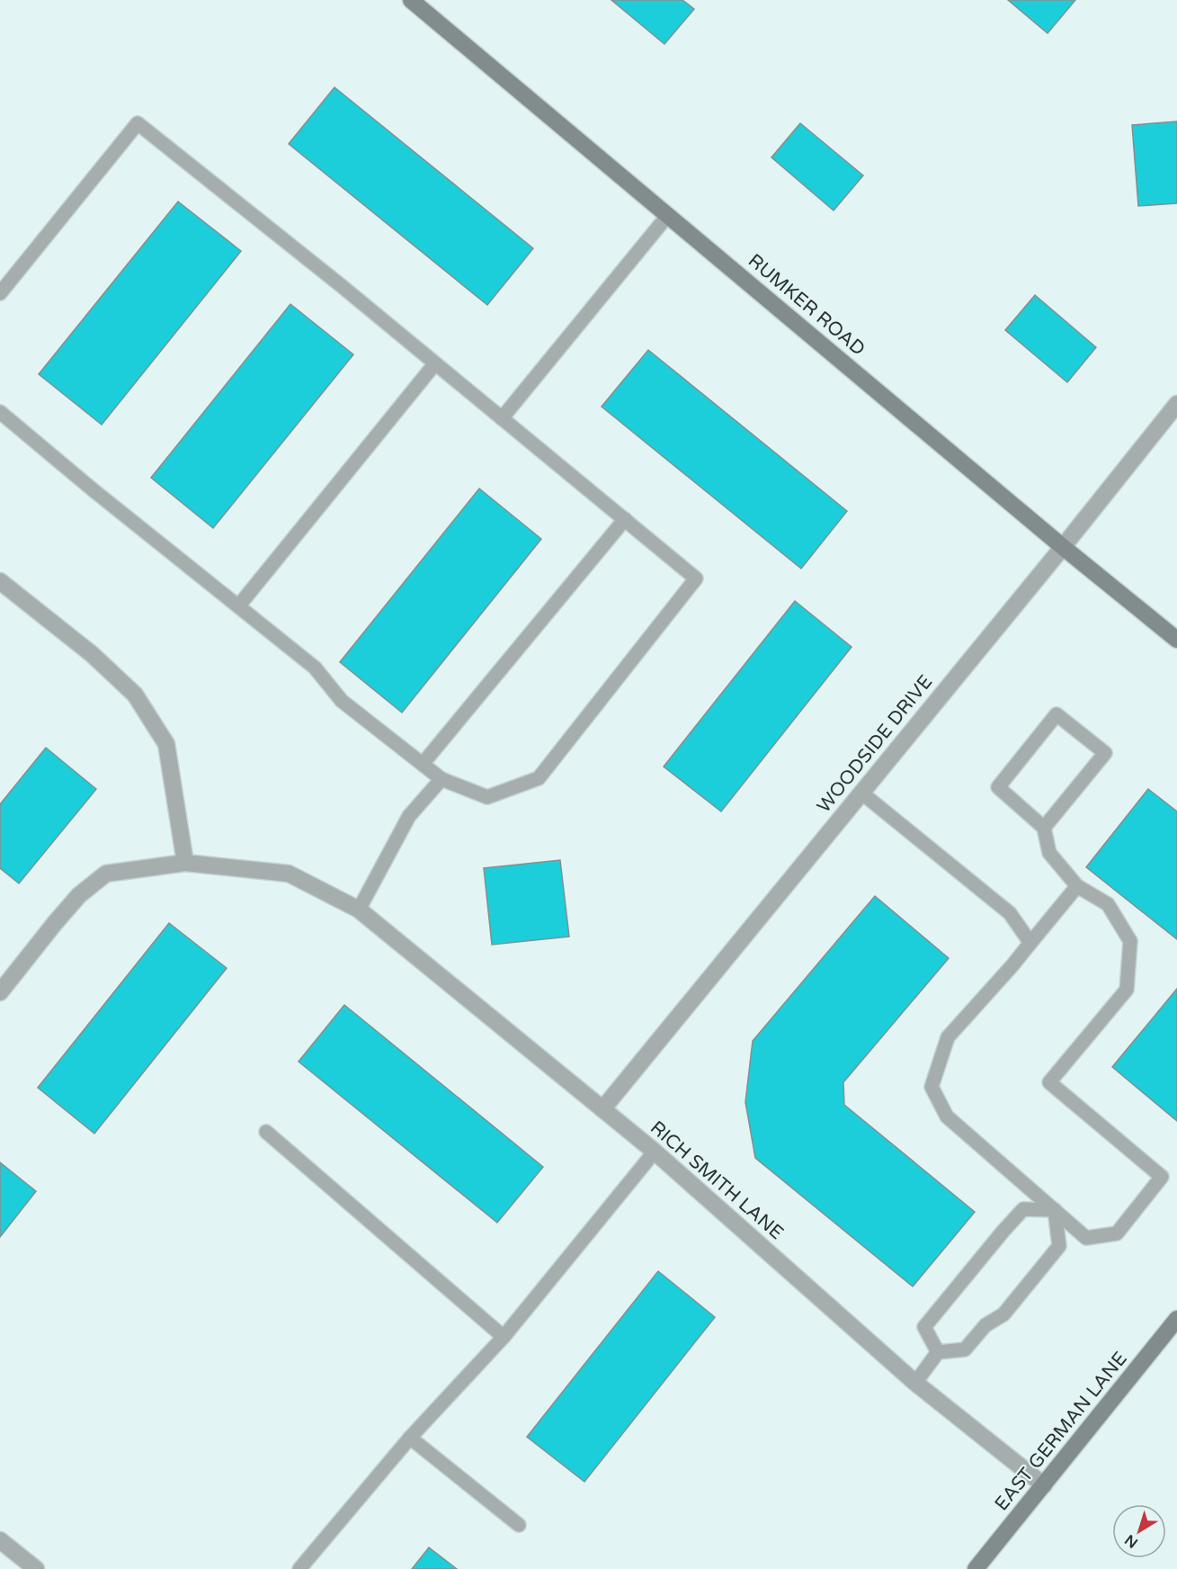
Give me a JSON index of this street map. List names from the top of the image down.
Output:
{
  "streets": {
    "street": [
      "RUMKER ROAD",
      "WOODSIDE DRIVE",
      "RICH SMITH LANE",
      "EAST GERMAN LANE"
    ]
  },
  "crossings": [
    ["RUMKER ROAD", "WOODSIDE DRIVE"],
    ["WOODSIDE DRIVE", "RICH SMITH LANE"],
    ["RICH SMITH LANE", "EAST GERMAN LANE"]
  ],
  "north": "bottom left"
}
